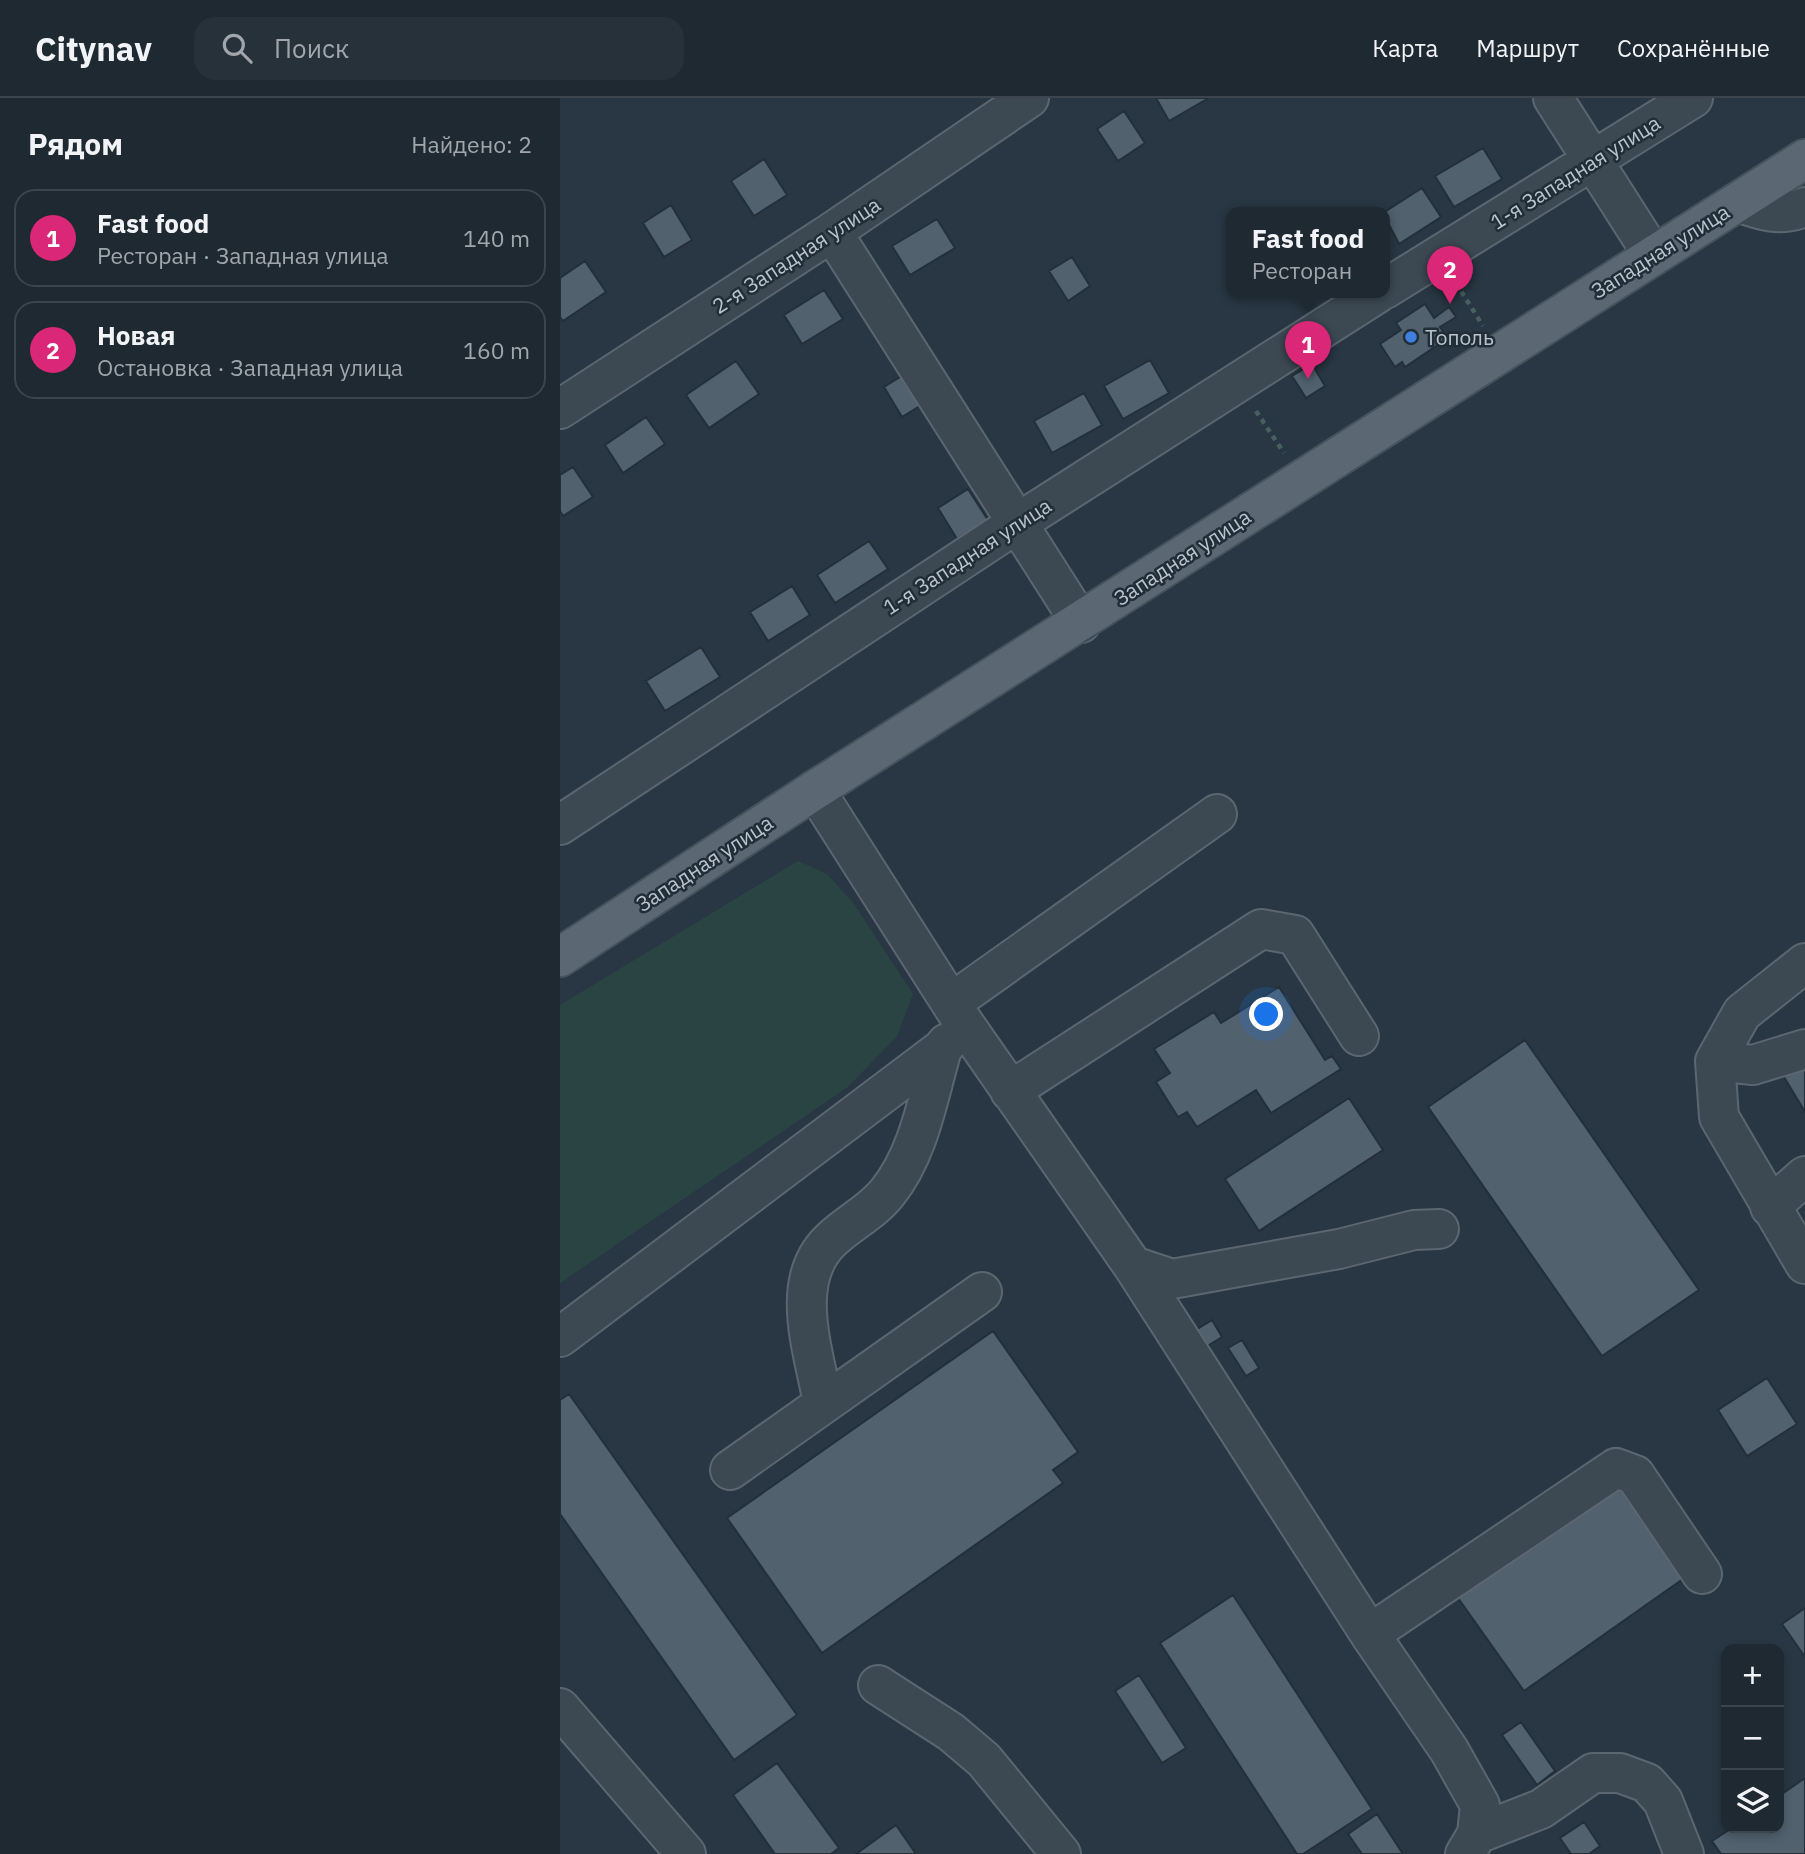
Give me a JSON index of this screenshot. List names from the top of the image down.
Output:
{
  "streets": {
    "main road": ["Западная улица"],
    "street": ["1-я Западная улица", "2-я Западная улица"]
  },
  "places": ["Тополь"],
  "page": {
    "header": "Citynav",
    "search": "Поиск",
    "nav": ["Карта", "Маршрут", "Сохранённые"],
    "heading": ["Рядом", "Найдено: 2"],
    "list": [
      {
        "mark": "1",
        "name": "Fast food",
        "note": "Ресторан · Западная улица",
        "value": "140 m"
      },
      {
        "mark": "2",
        "name": "Новая",
        "note": "Остановка · Западная улица",
        "value": "160 m"
      }
    ],
    "popup": ["Fast food", "Ресторан"],
    "pins": ["2", "1"],
    "map_buttons": ["+", "−"]
  }
}
